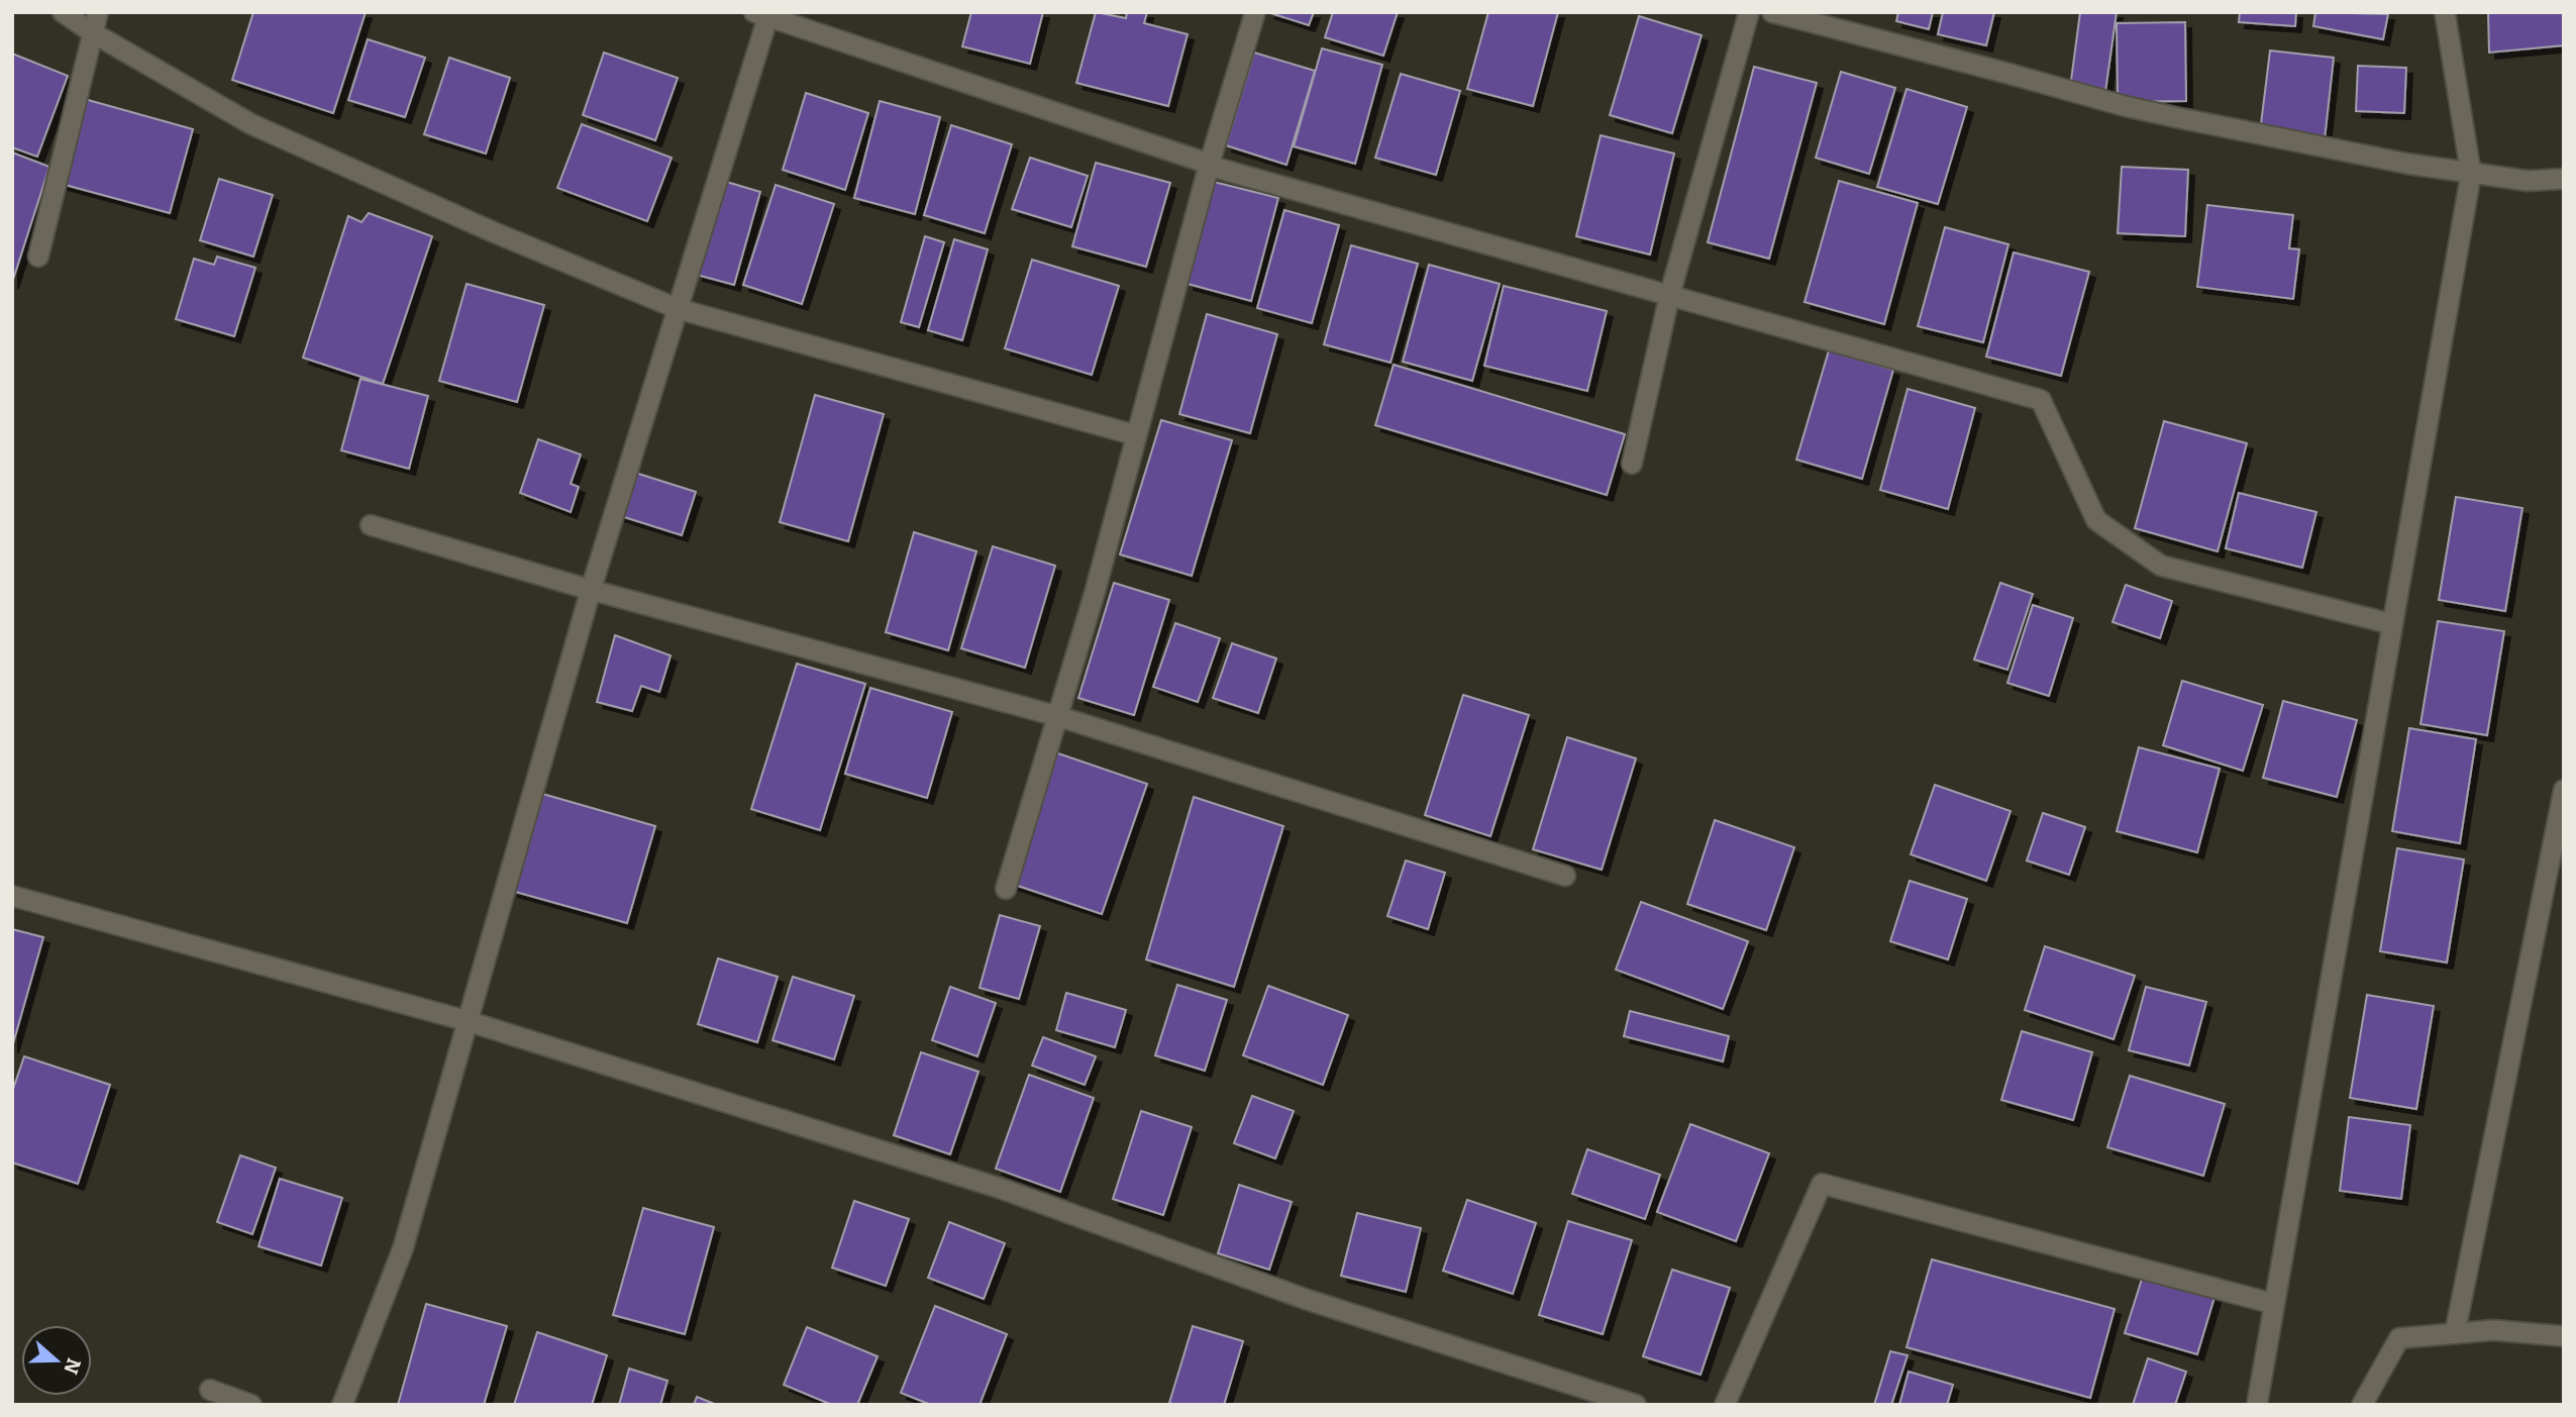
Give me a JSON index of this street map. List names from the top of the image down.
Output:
{
  "north": "right"
}
